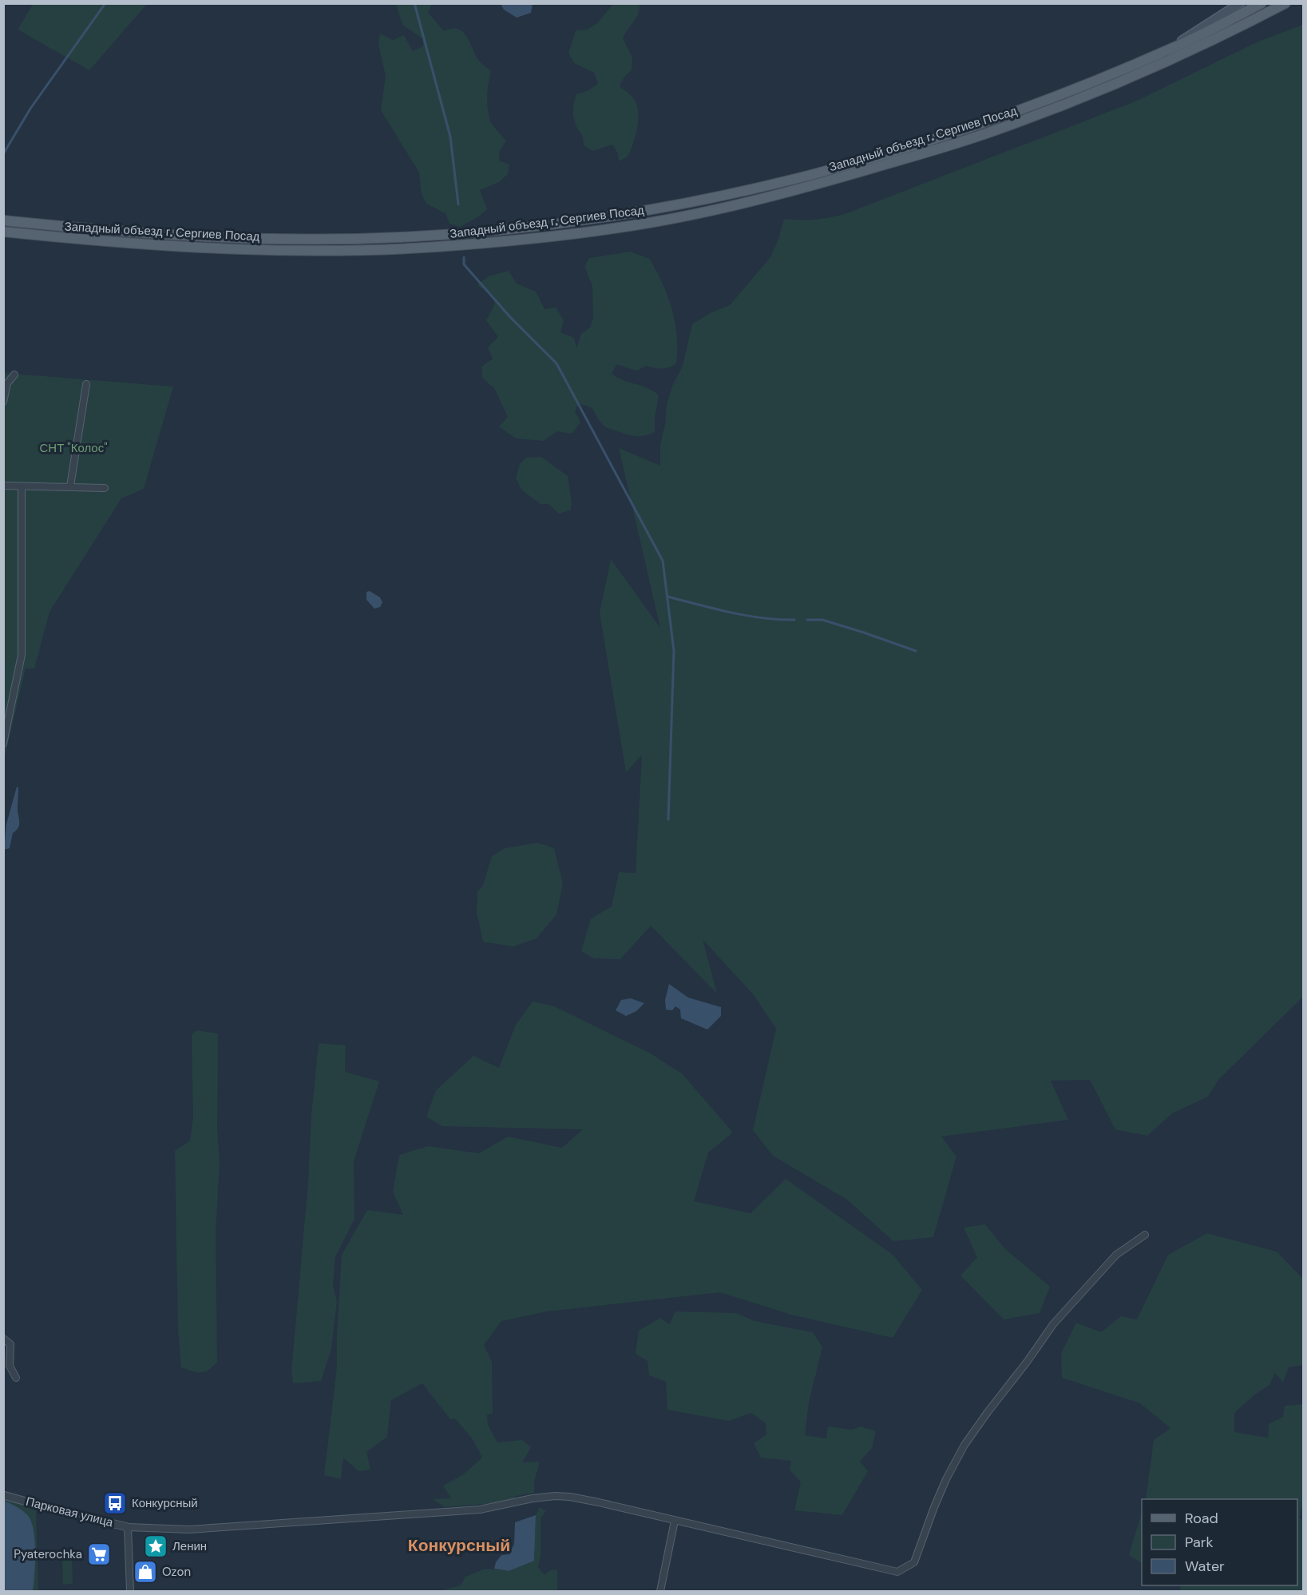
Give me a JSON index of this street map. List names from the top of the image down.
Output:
{
  "streets": {
    "main road": ["Западный объезд г. Сергиев Посад"],
    "street": ["Парковая улица"]
  },
  "districts": ["Конкурсный"],
  "parks": ["СНТ \"Колос\""],
  "places": {
    "bus stop": ["Конкурсный"],
    "place": ["Ленин"],
    "supermarket": ["Pyaterochka"],
    "shop": ["Ozon"]
  },
  "legend": ["Road", "Park", "Water"]
}
